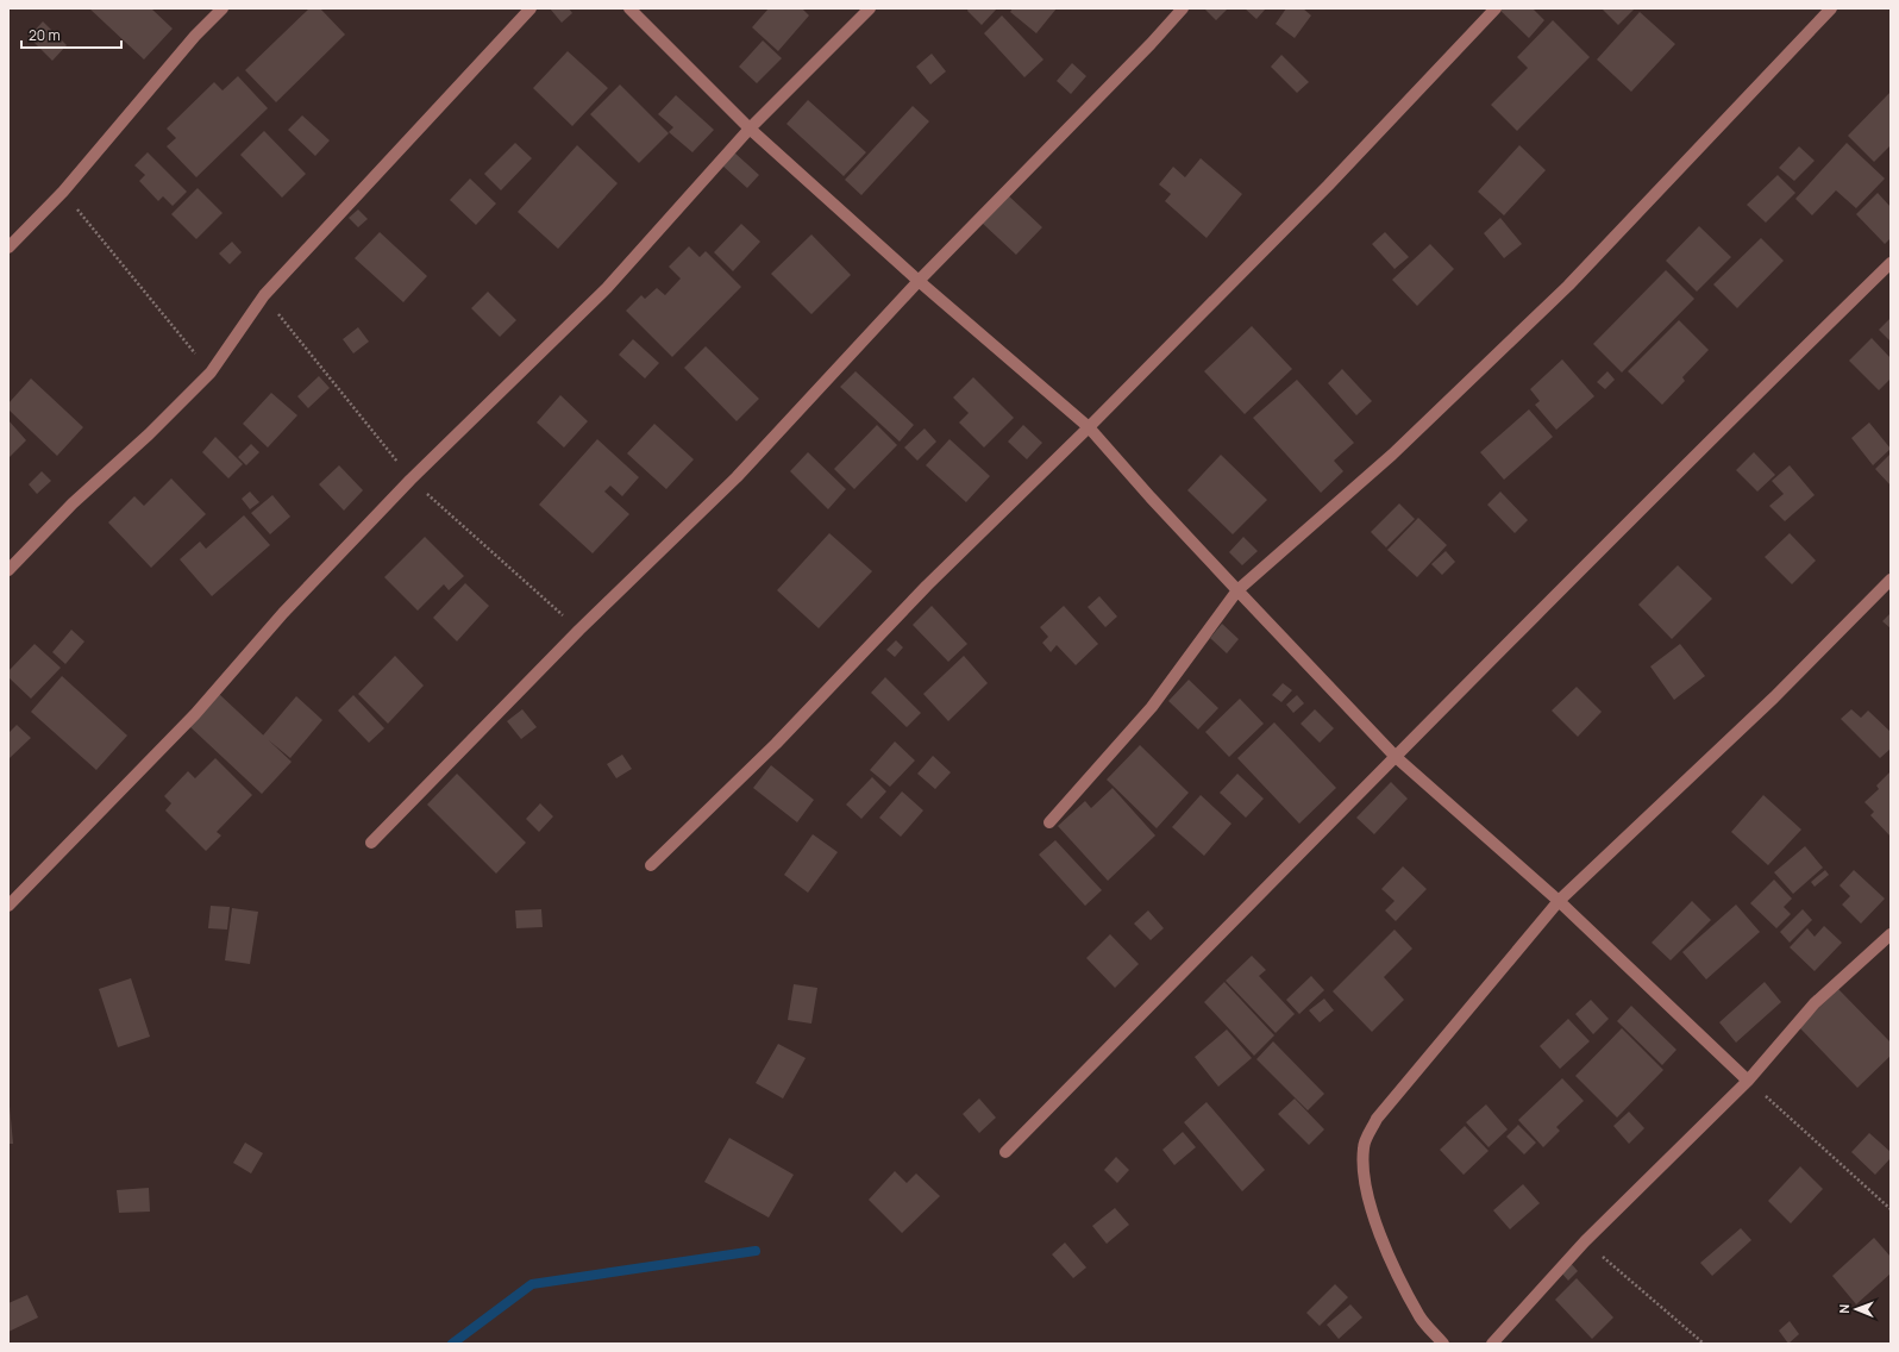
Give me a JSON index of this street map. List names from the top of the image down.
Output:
{
  "scale_bar": "20 m",
  "north": "left"
}
